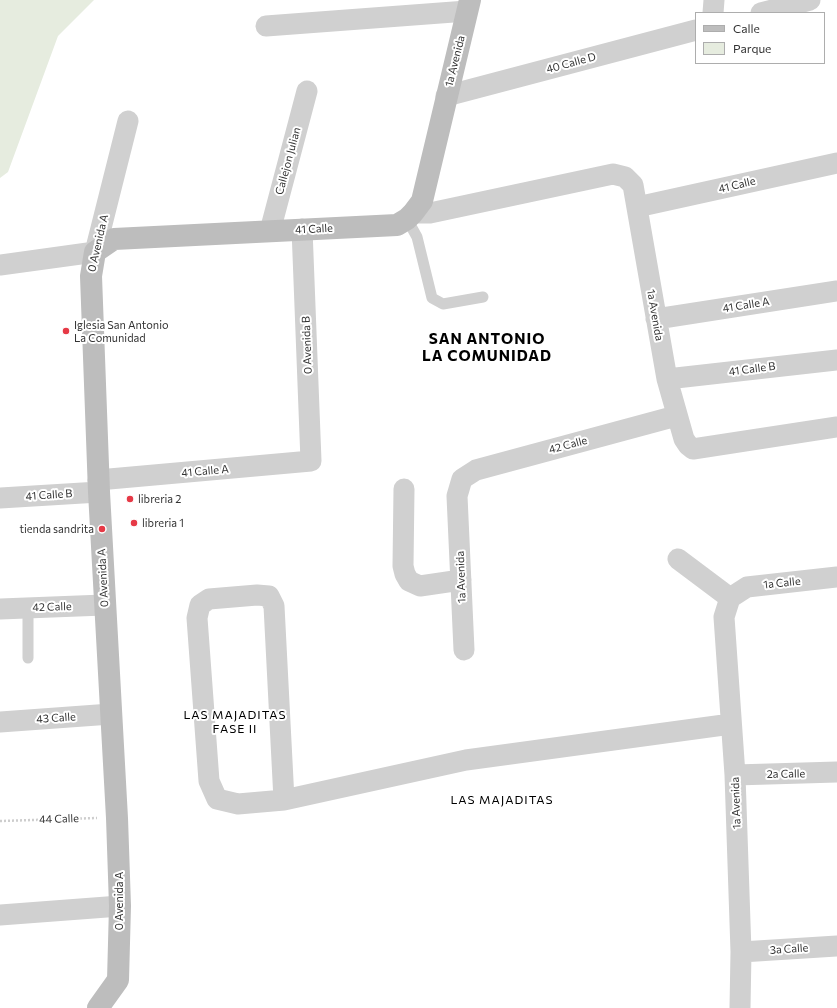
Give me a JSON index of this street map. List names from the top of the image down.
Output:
{
  "streets": {
    "street": [
      "1a Avenida",
      "40 Calle D",
      "Callejon Julian",
      "41 Calle",
      "0 Avenida A",
      "41 Calle A",
      "0 Avenida B",
      "41 Calle B",
      "42 Calle",
      "1a Calle",
      "43 Calle",
      "2a Calle",
      "3a Calle"
    ],
    "path": ["44 Calle"]
  },
  "crossings": [
    ["1a Avenida", "40 Calle D"],
    ["1a Avenida", "41 Calle"],
    ["1a Avenida", "41 Calle A"],
    ["1a Avenida", "41 Calle B"],
    ["1a Avenida", "42 Calle"],
    ["1a Avenida", "1a Calle"],
    ["1a Avenida", "2a Calle"],
    ["1a Avenida", "3a Calle"],
    ["Callejon Julian", "41 Calle"],
    ["41 Calle", "0 Avenida A"],
    ["41 Calle", "0 Avenida B"],
    ["0 Avenida A", "41 Calle A"],
    ["0 Avenida A", "41 Calle B"],
    ["0 Avenida A", "42 Calle"],
    ["0 Avenida A", "43 Calle"],
    ["0 Avenida A", "44 Calle"],
    ["41 Calle A", "0 Avenida B"],
    ["41 Calle A", "41 Calle B"]
  ],
  "districts": ["SAN ANTONIO LA COMUNIDAD", "LAS MAJADITAS FASE II", "LAS MAJADITAS"],
  "places": [
    "Iglesia San Antonio La Comunidad",
    "libreria 2",
    "libreria 1",
    "tienda sandrita"
  ],
  "legend": ["Calle", "Parque"]
}
